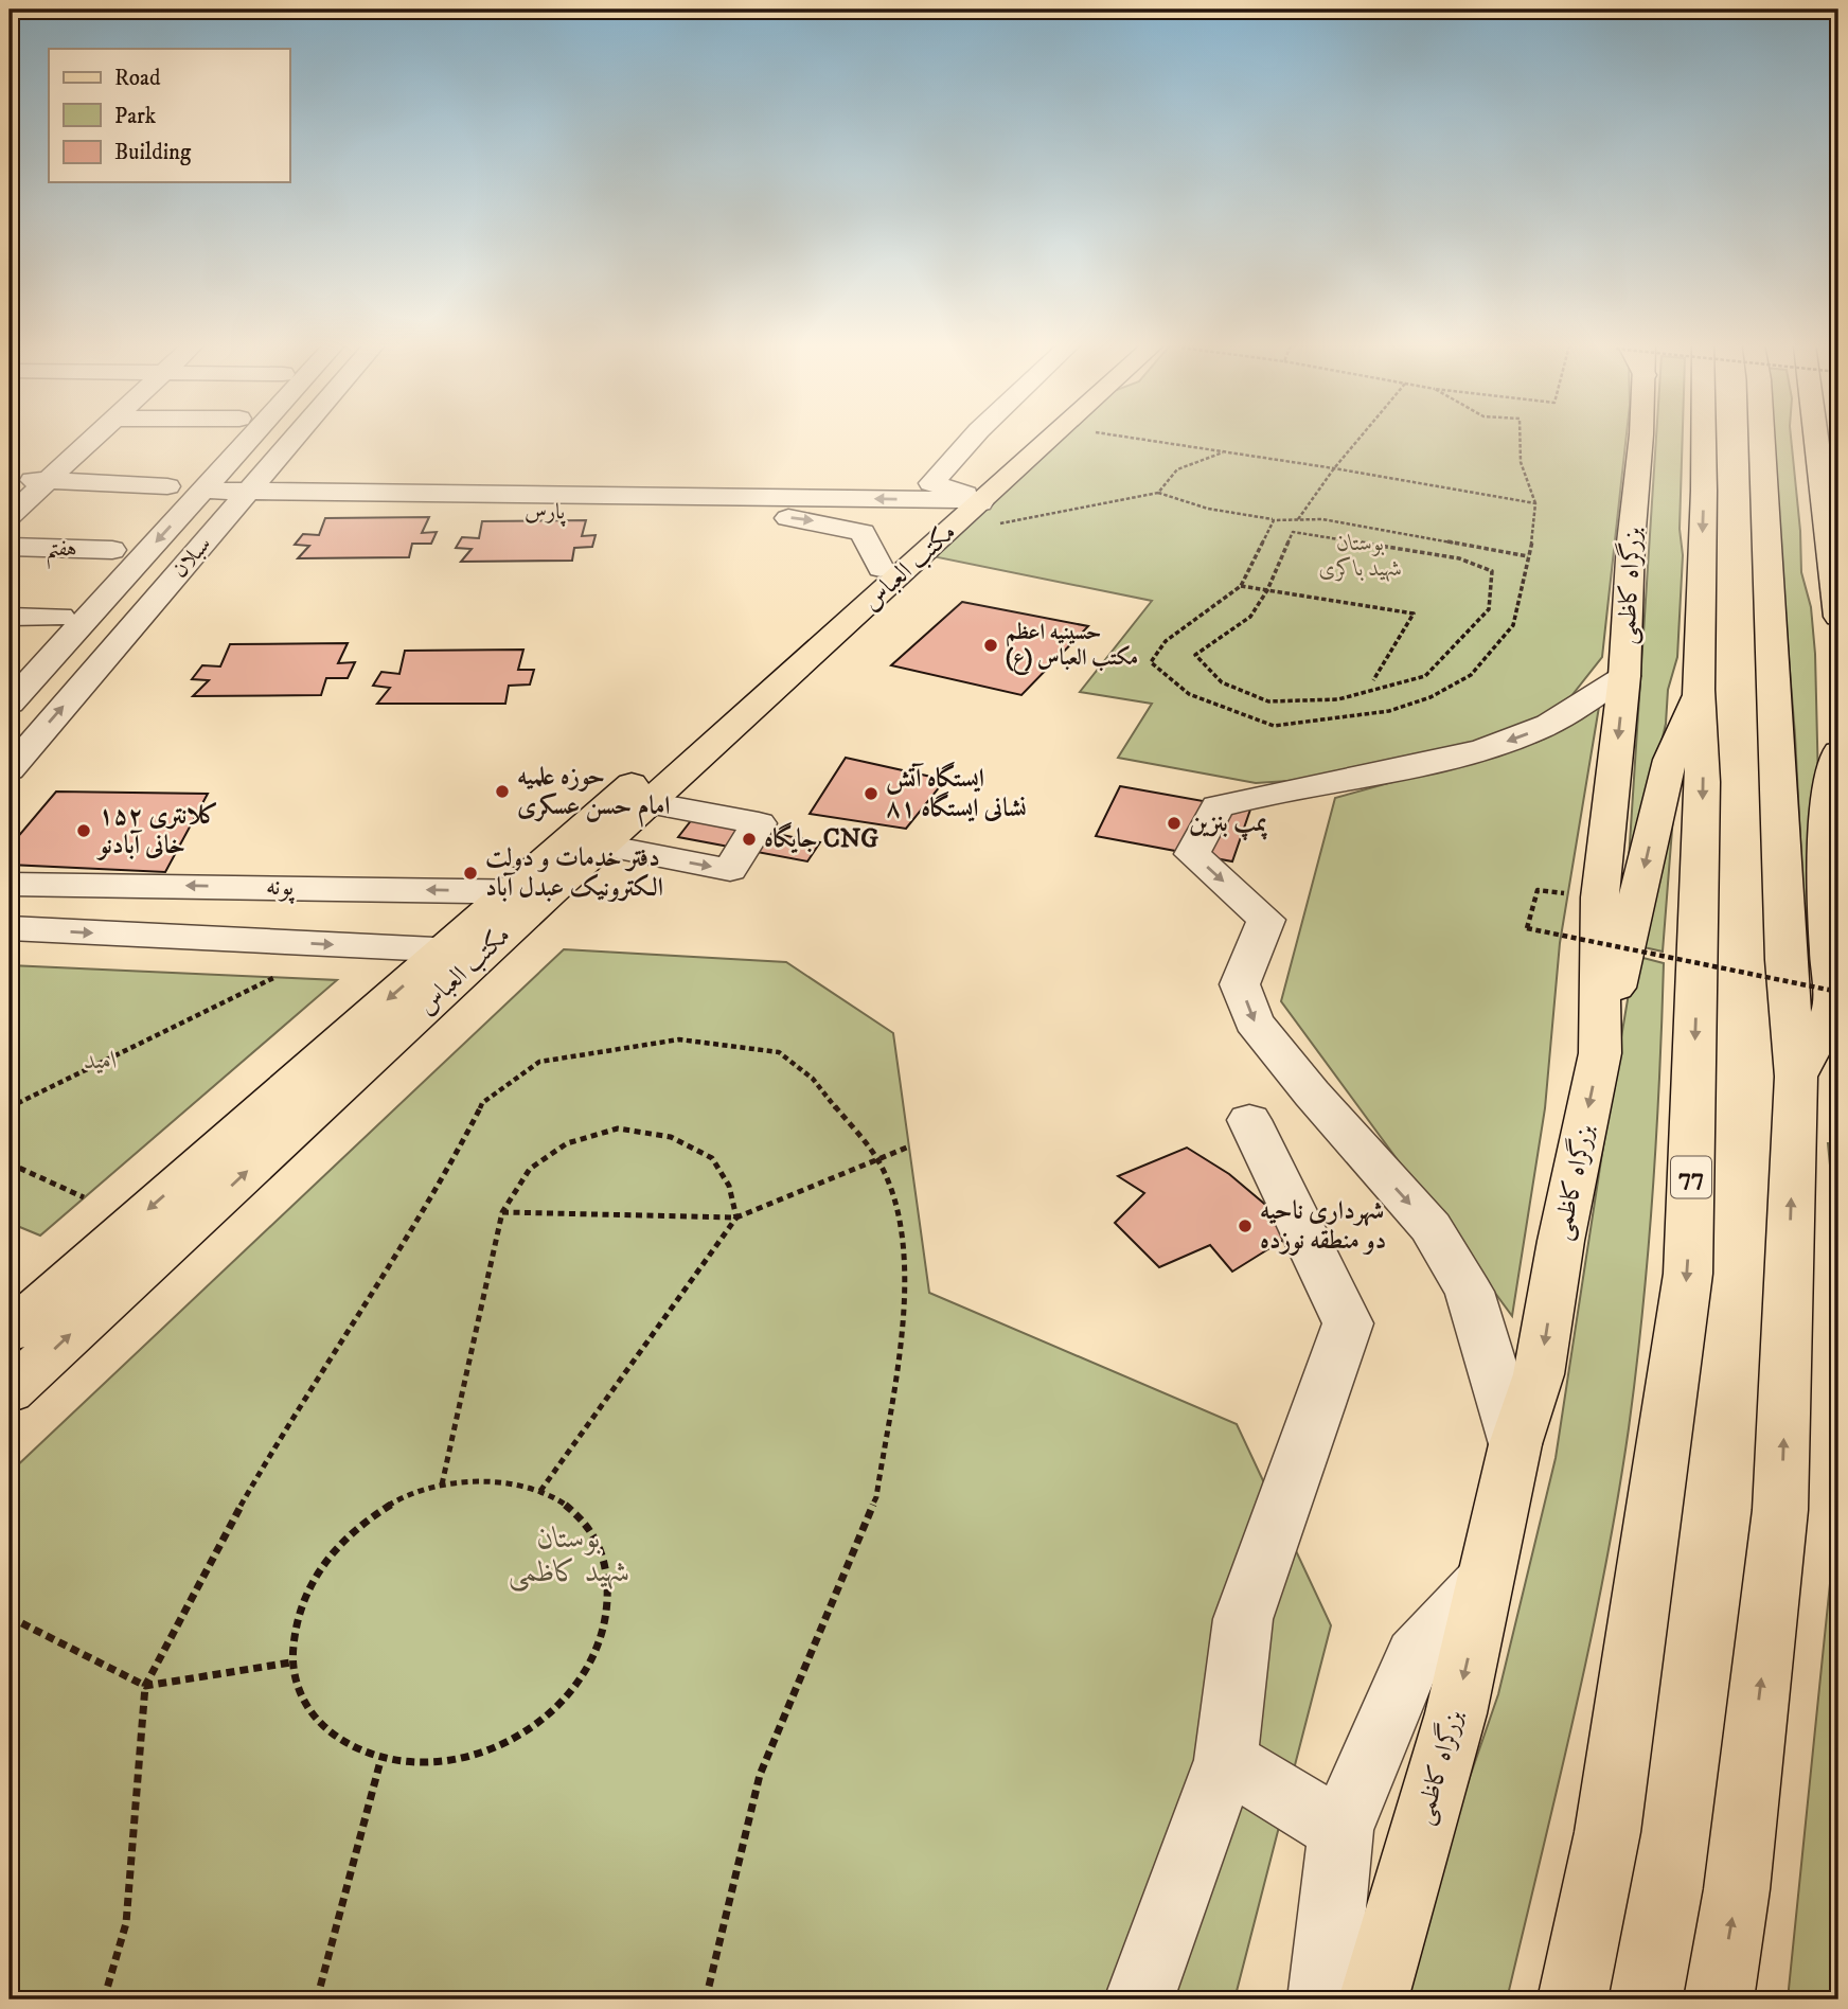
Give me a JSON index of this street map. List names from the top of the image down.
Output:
{
  "streets": {
    "main road": ["مکتب العباس", "بزرگراه کاظمی", "77"],
    "street": [
      "پارس",
      "هفتم",
      "سبلان",
      "پونه"
    ]
  },
  "crossings": [
    ["پارس", "سبلان"],
    ["پارس", "مکتب العباس"],
    ["مکتب العباس", "پونه"]
  ],
  "parks": ["بوستان شهید باکری", "امید", "بوستان شهید کاظمی"],
  "places": [
    "حسینیه اعظم مکتب العباس (ع)",
    "حوزه علمیه امام حسن عسکری",
    "ایستگاه آتش نشانی ایستگاه ۸۱",
    "پمپ بنزین",
    "کلانتری ۱۵۲ خانی آبادنو",
    "جایگاه CNG",
    "دفتر خدمات و دولت الکترونیک عبدل آباد",
    "شهرداری ناحیه دو منطقه نوزده"
  ],
  "legend": ["Road", "Park", "Building"]
}
